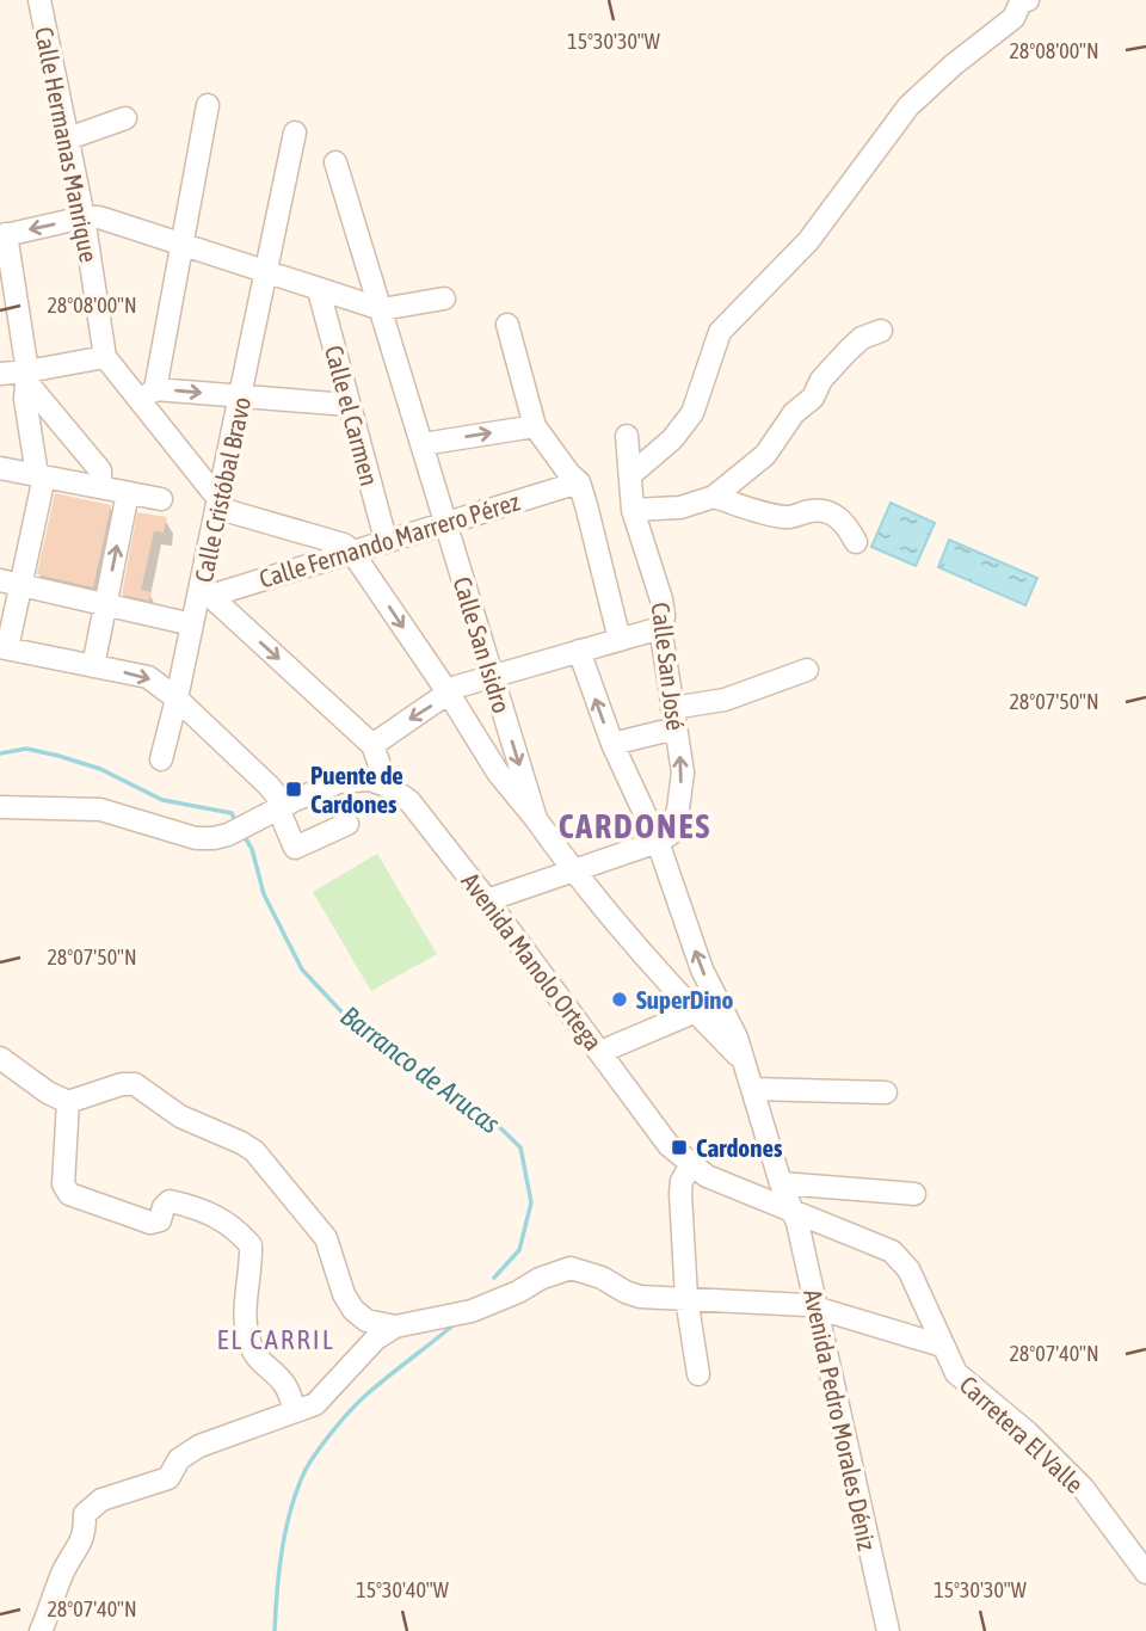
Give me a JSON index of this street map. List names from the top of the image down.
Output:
{
  "streets": {
    "street": [
      "Calle Hermanas Manrique",
      "Calle el Carmen",
      "Calle Cristóbal Bravo",
      "Calle Fernando Marrero Pérez",
      "Calle San Isidro",
      "Calle San José",
      "Avenida Manolo Ortega",
      "Avenida Pedro Morales Déniz",
      "Carretera El Valle"
    ]
  },
  "crossings": [
    ["Calle el Carmen", "Calle Fernando Marrero Pérez"],
    ["Calle Cristóbal Bravo", "Calle Fernando Marrero Pérez"],
    ["Calle Fernando Marrero Pérez", "Calle San Isidro"],
    ["Calle San Isidro", "Avenida Pedro Morales Déniz"],
    ["Calle San José", "Avenida Pedro Morales Déniz"],
    ["Avenida Manolo Ortega", "Avenida Pedro Morales Déniz"],
    ["Avenida Manolo Ortega", "Carretera El Valle"],
    ["Avenida Pedro Morales Déniz", "Carretera El Valle"]
  ],
  "districts": ["CARDONES", "EL CARRIL"],
  "water": ["Barranco de Arucas"],
  "places": {
    "transit": ["Puente de Cardones", "Cardones"],
    "other": ["SuperDino"]
  },
  "coordinates": [
    "15°30'30\"W",
    "28°08'00\"N",
    "28°07'50\"N",
    "28°07'40\"N",
    "15°30'40\"W"
  ]
}
